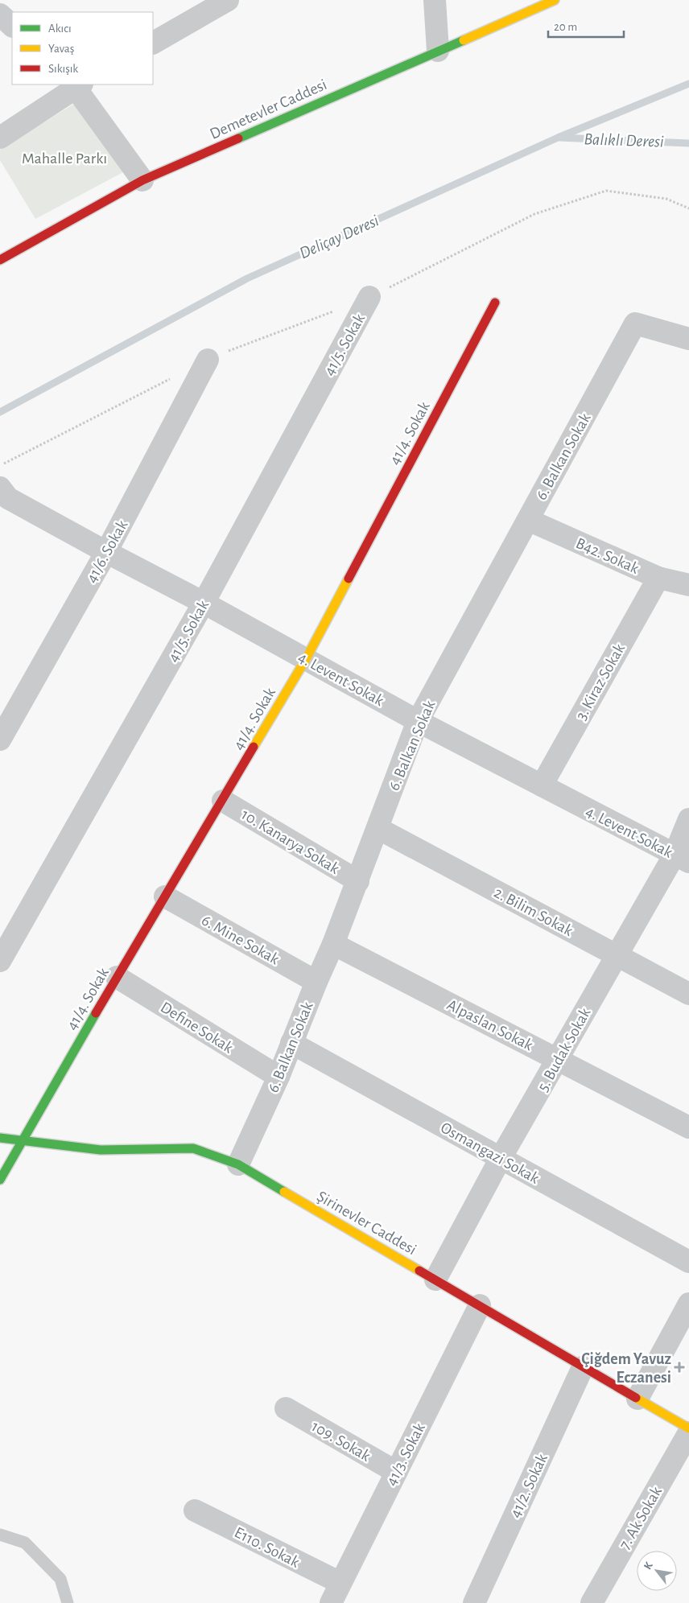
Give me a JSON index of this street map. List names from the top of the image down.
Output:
{
  "streets": {
    "main road": ["Demetevler Caddesi", "41/4. Sokak", "Şirinevler Caddesi"],
    "street": [
      "41/5. Sokak",
      "6. Balkan Sokak",
      "41/6. Sokak",
      "B42. Sokak",
      "4. Levent Sokak",
      "3. Kiraz Sokak",
      "10. Kanarya Sokak",
      "2. Bilim Sokak",
      "6. Mine Sokak",
      "Alpaslan Sokak",
      "Define Sokak",
      "5. Budak Sokak",
      "Osmangazi Sokak",
      "109. Sokak",
      "41/3. Sokak",
      "41/2. Sokak",
      "7. Ak Sokak",
      "E110. Sokak"
    ]
  },
  "crossings": [
    ["41/5. Sokak", "4. Levent Sokak"],
    ["41/4. Sokak", "4. Levent Sokak"],
    ["41/4. Sokak", "10. Kanarya Sokak"],
    ["41/4. Sokak", "6. Mine Sokak"],
    ["41/4. Sokak", "Define Sokak"],
    ["41/4. Sokak", "Şirinevler Caddesi"],
    ["6. Balkan Sokak", "B42. Sokak"],
    ["6. Balkan Sokak", "4. Levent Sokak"],
    ["6. Balkan Sokak", "10. Kanarya Sokak"],
    ["6. Balkan Sokak", "2. Bilim Sokak"],
    ["6. Balkan Sokak", "6. Mine Sokak"],
    ["6. Balkan Sokak", "Alpaslan Sokak"],
    ["6. Balkan Sokak", "Define Sokak"],
    ["6. Balkan Sokak", "Osmangazi Sokak"],
    ["6. Balkan Sokak", "Şirinevler Caddesi"],
    ["41/6. Sokak", "4. Levent Sokak"],
    ["B42. Sokak", "3. Kiraz Sokak"],
    ["4. Levent Sokak", "3. Kiraz Sokak"],
    ["4. Levent Sokak", "5. Budak Sokak"],
    ["2. Bilim Sokak", "5. Budak Sokak"],
    ["Alpaslan Sokak", "5. Budak Sokak"],
    ["5. Budak Sokak", "Osmangazi Sokak"],
    ["5. Budak Sokak", "Şirinevler Caddesi"],
    ["Şirinevler Caddesi", "41/3. Sokak"],
    ["Şirinevler Caddesi", "41/2. Sokak"],
    ["109. Sokak", "41/3. Sokak"],
    ["41/3. Sokak", "E110. Sokak"]
  ],
  "water": ["Balıklı Deresi", "Deliçay Deresi"],
  "parks": ["Mahalle Parkı"],
  "places": {
    "health": ["Çiğdem Yavuz Eczanesi"]
  },
  "legend": ["Akıcı", "Yavaş", "Sıkışık"],
  "scale_bar": "20 m",
  "north": "top left"
}
